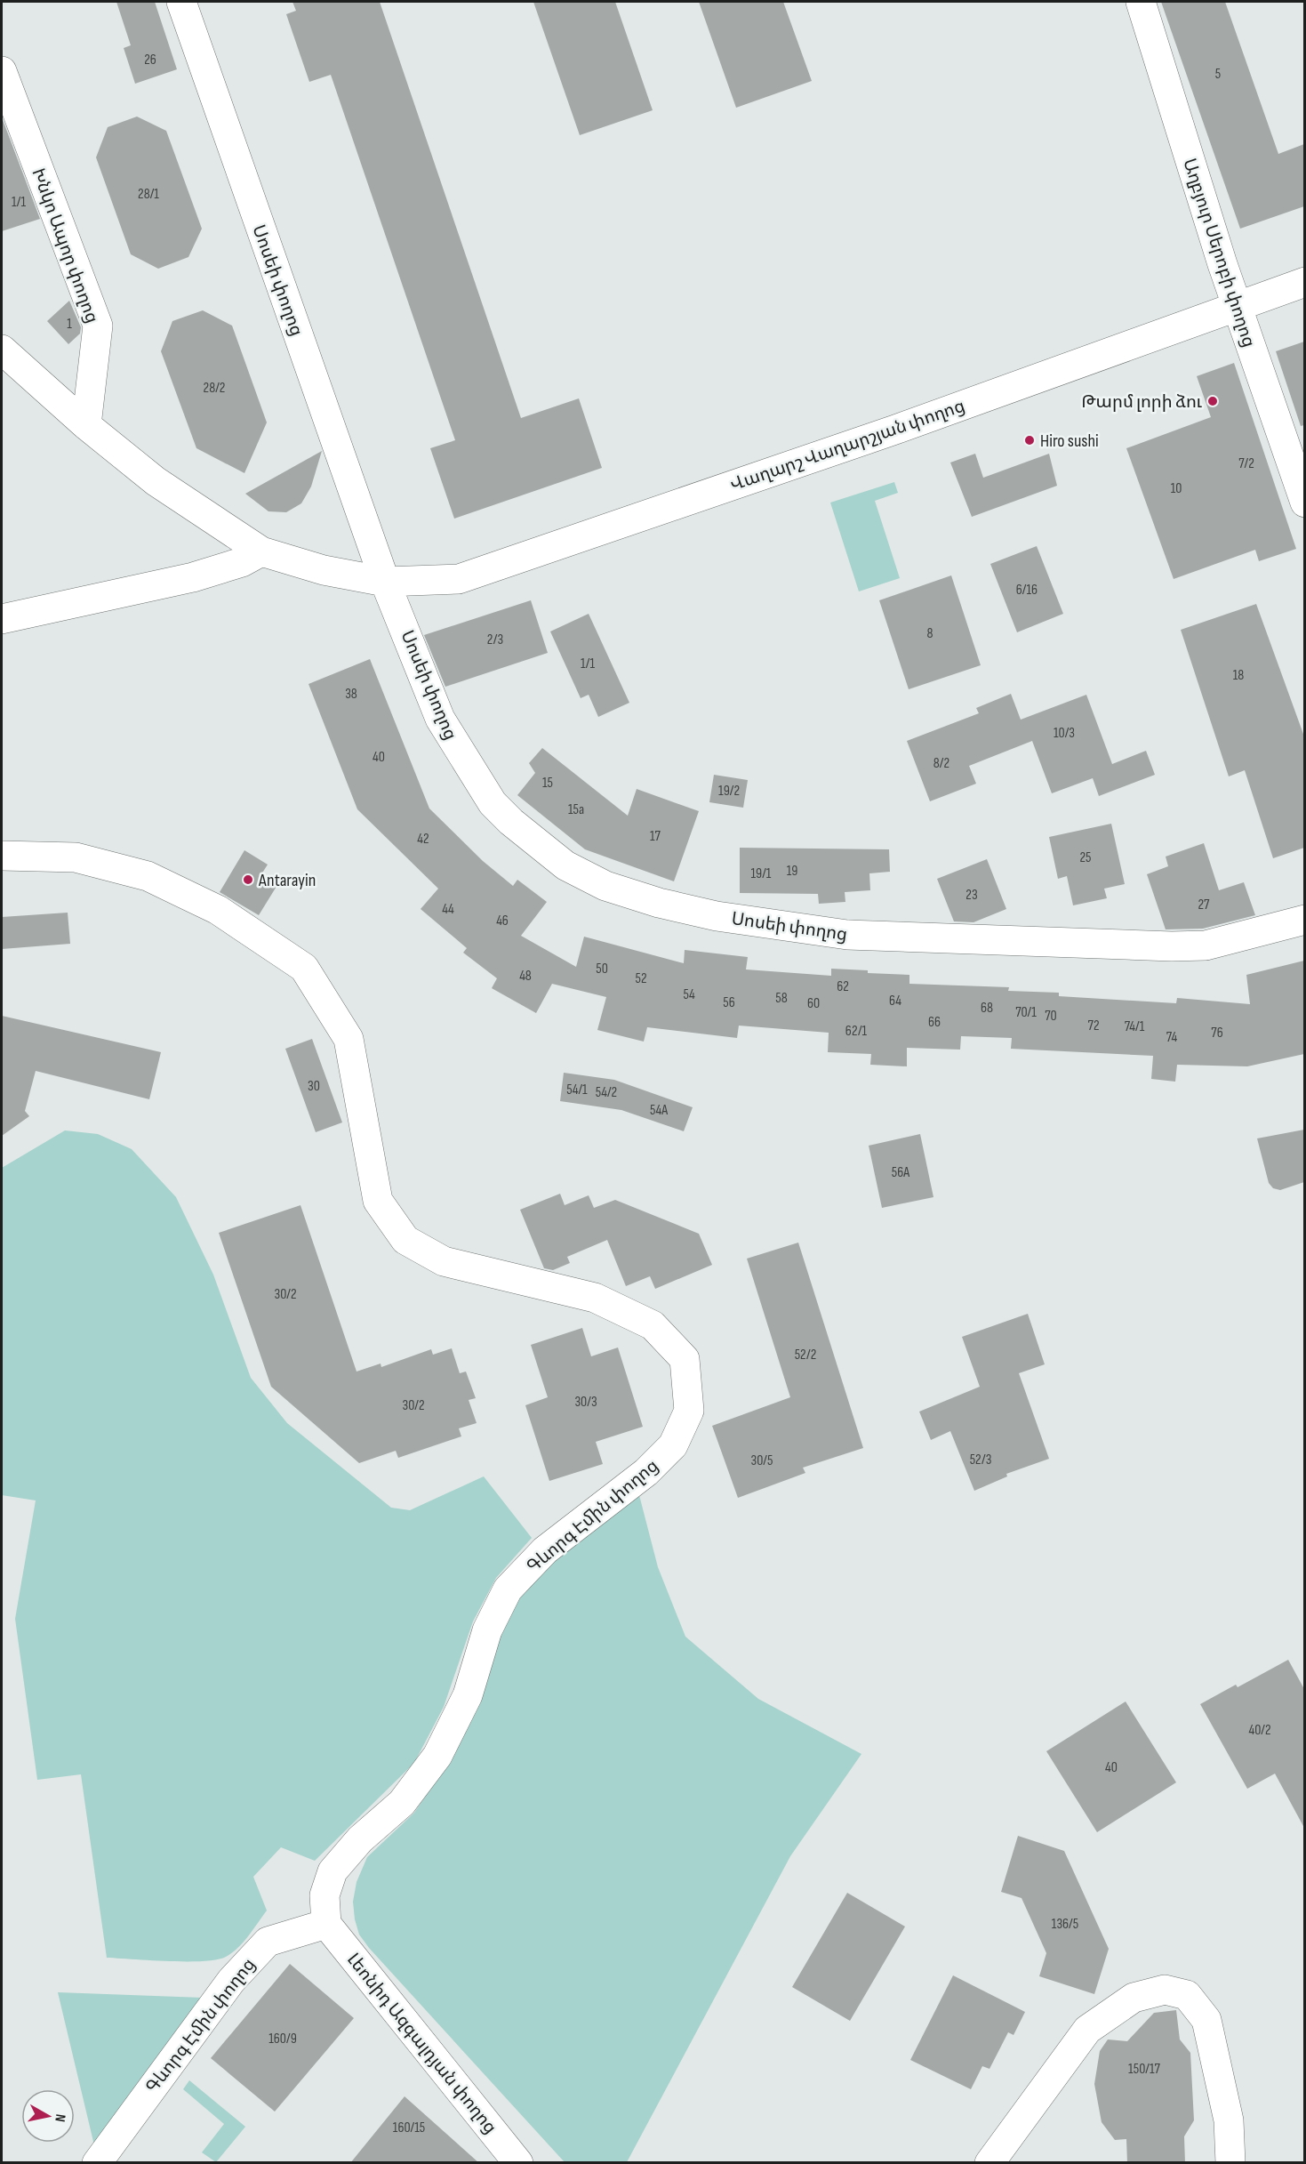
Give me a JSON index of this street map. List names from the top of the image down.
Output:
{
  "streets": {
    "street": [
      "Խնկո Ապոր փողոց",
      "Աղբյուր Սերոբի փողոց",
      "Սոսեի փողոց",
      "Վաղարշ Վաղարշյան փողոց",
      "Գևորգ Էմին փողոց",
      "Լեոնիդ Ազգալդյան փողոց"
    ]
  },
  "crossings": [
    ["Խնկո Ապոր փողոց", "Վաղարշ Վաղարշյան փողոց"],
    ["Աղբյուր Սերոբի փողոց", "Վաղարշ Վաղարշյան փողոց"],
    ["Սոսեի փողոց", "Վաղարշ Վաղարշյան փողոց"],
    ["Գևորգ Էմին փողոց", "Լեոնիդ Ազգալդյան փողոց"]
  ],
  "places": ["Թարմ լորի ձու", "Hiro sushi", "Antarayin"],
  "house_numbers": [
    "26",
    "5",
    "28/1",
    "1/1",
    "1",
    "28/2",
    "7/2",
    "10",
    "6/16",
    "8",
    "2/3",
    "1/1",
    "18",
    "38",
    "10/3",
    "40",
    "8/2",
    "15",
    "19/2",
    "15a",
    "17",
    "42",
    "25",
    "19",
    "19/1",
    "23",
    "27",
    "44",
    "46",
    "50",
    "48",
    "52",
    "62",
    "54",
    "58",
    "64",
    "56",
    "60",
    "68",
    "70/1",
    "70",
    "66",
    "72",
    "74/1",
    "62/1",
    "76",
    "74",
    "30",
    "54/1",
    "54/2",
    "54A",
    "56A",
    "30/2",
    "52/2",
    "30/3",
    "30/2",
    "52/3",
    "30/5",
    "40/2",
    "40",
    "136/5",
    "160/9",
    "150/17",
    "160/15"
  ],
  "north": "right"
}
